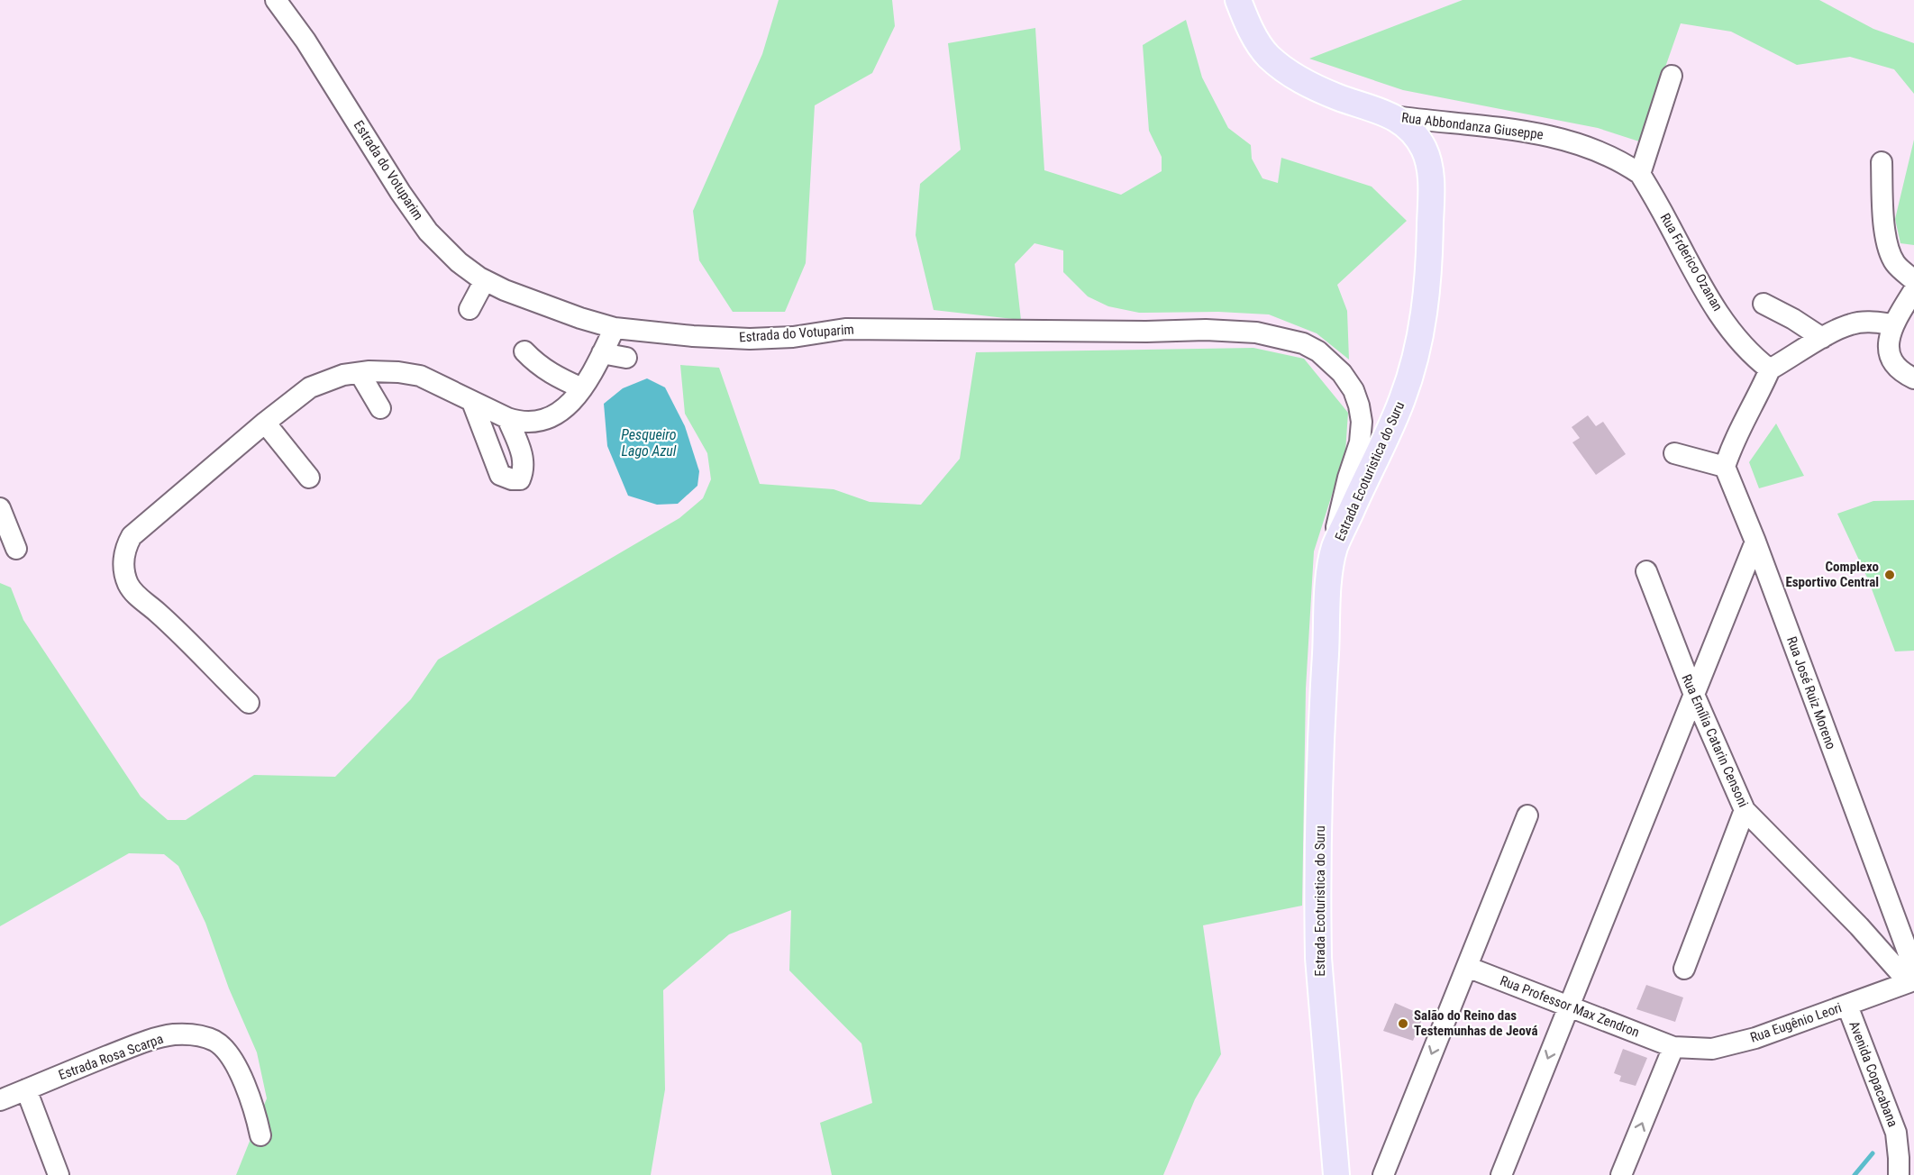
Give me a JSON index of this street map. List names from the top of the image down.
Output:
{
  "streets": {
    "main road": ["Estrada Ecoturistica do Suru"],
    "street": [
      "Rua Abbondanza Giuseppe",
      "Estrada do Votuparim",
      "Rua Frderico Ozanan",
      "Rua José Ruiz Moreno",
      "Rua Emília Catarin Censoni",
      "Rua Professor Max Zendron",
      "Rua Eugênio Leori",
      "Estrada Rosa Scarpa",
      "Avenida Copacabana"
    ]
  },
  "crossings": [
    ["Rua Abbondanza Giuseppe", "Rua Frderico Ozanan"],
    ["Rua Abbondanza Giuseppe", "Estrada Ecoturistica do Suru"],
    ["Estrada do Votuparim", "Estrada Ecoturistica do Suru"],
    ["Rua José Ruiz Moreno", "Rua Emília Catarin Censoni"],
    ["Rua José Ruiz Moreno", "Rua Eugênio Leori"],
    ["Rua Emília Catarin Censoni", "Rua Eugênio Leori"],
    ["Rua Professor Max Zendron", "Rua Eugênio Leori"],
    ["Rua Eugênio Leori", "Avenida Copacabana"]
  ],
  "water": ["Pesqueiro Lago Azul"],
  "places": ["Complexo Esportivo Central", "Salão do Reino das Testemunhas de Jeová"]
}
